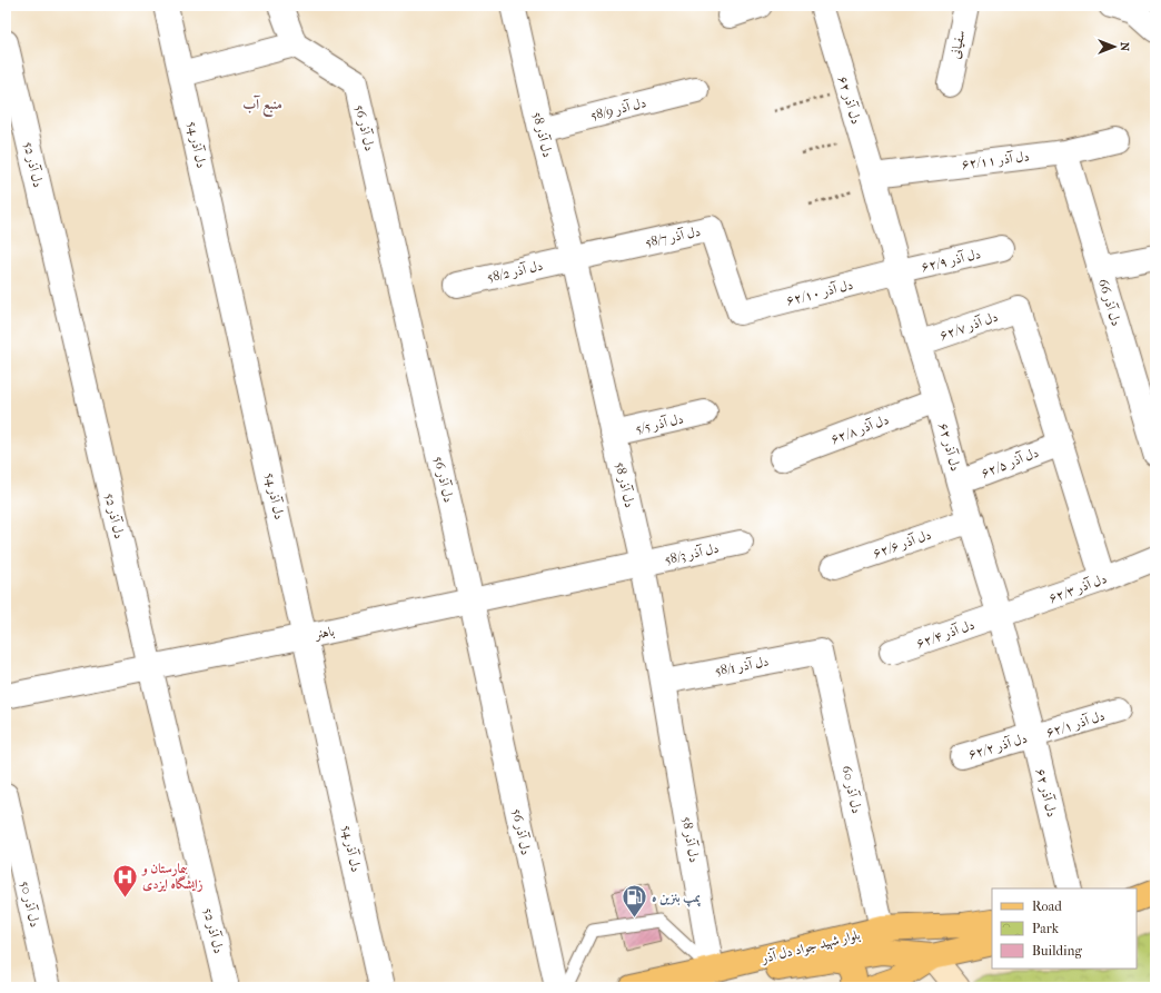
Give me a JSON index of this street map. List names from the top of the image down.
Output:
{
  "streets": {
    "main road": ["بلوار شهید جواد دل آذر"],
    "street": [
      "سفیانی",
      "دل آذر ۶۲",
      "دل آذر 58/9",
      "دل آذر 56",
      "دل آذر 58",
      "دل آذر 54",
      "دل آذر ۶۲/۱۱",
      "دل آذر 52",
      "دل آذر 58/7",
      "دل آذر ۶۲/۹",
      "دل آذر 58/2",
      "دل آذر ۶۲/۱۰",
      "دل آذر 66",
      "دل آذر ۶۲/۷",
      "دل آذر 5/5",
      "دل آذر ۶۲/۸",
      "دل آذر ۶۲/۵",
      "دل آذر ۶۲/۶",
      "دل آذر 58/3",
      "دل آذر ۶۲/۳",
      "باهنر",
      "دل آذر ۶۲/۴",
      "دل آذر 58/1",
      "دل آذر ۶۲/۱",
      "دل آذر ۶۲/۲",
      "دل آذر 60",
      "دل آذر 50"
    ]
  },
  "crossings": [
    ["دل آذر ۶۲", "دل آذر ۶۲/۱۱"],
    ["دل آذر ۶۲", "دل آذر ۶۲/۹"],
    ["دل آذر ۶۲", "دل آذر ۶۲/۱۰"],
    ["دل آذر ۶۲", "دل آذر ۶۲/۷"],
    ["دل آذر ۶۲", "دل آذر ۶۲/۸"],
    ["دل آذر ۶۲", "دل آذر ۶۲/۵"],
    ["دل آذر ۶۲", "دل آذر ۶۲/۶"],
    ["دل آذر ۶۲", "دل آذر ۶۲/۳"],
    ["دل آذر ۶۲", "دل آذر ۶۲/۴"],
    ["دل آذر ۶۲", "دل آذر ۶۲/۱"],
    ["دل آذر ۶۲", "دل آذر ۶۲/۲"],
    ["دل آذر 58/9", "دل آذر 58"],
    ["دل آذر 56", "باهنر"],
    ["دل آذر 58", "دل آذر 58/7"],
    ["دل آذر 58", "دل آذر 58/2"],
    ["دل آذر 58", "دل آذر 5/5"],
    ["دل آذر 58", "دل آذر 58/3"],
    ["دل آذر 58", "باهنر"],
    ["دل آذر 58", "دل آذر 58/1"],
    ["دل آذر 58", "بلوار شهید جواد دل آذر"],
    ["دل آذر 54", "باهنر"],
    ["دل آذر ۶۲/۱۱", "دل آذر 66"],
    ["دل آذر 52", "باهنر"],
    ["دل آذر 58/7", "دل آذر 58/2"],
    ["دل آذر 58/7", "دل آذر ۶۲/۱۰"],
    ["دل آذر ۶۲/۹", "دل آذر ۶۲/۱۰"],
    ["دل آذر ۶۲/۷", "دل آذر ۶۲/۵"],
    ["دل آذر 58/3", "باهنر"],
    ["دل آذر ۶۲/۳", "دل آذر ۶۲/۴"],
    ["دل آذر 58/1", "دل آذر 60"],
    ["دل آذر ۶۲/۱", "دل آذر ۶۲/۲"],
    ["دل آذر 60", "بلوار شهید جواد دل آذر"]
  ],
  "districts": ["منبع آب"],
  "places": {
    "hospital": ["بیمارستان و زایشگاه ایزدی"],
    "fuel station": ["پمپ بنزین ه"]
  },
  "legend": ["Road", "Park", "Building"],
  "north": "right"
}
